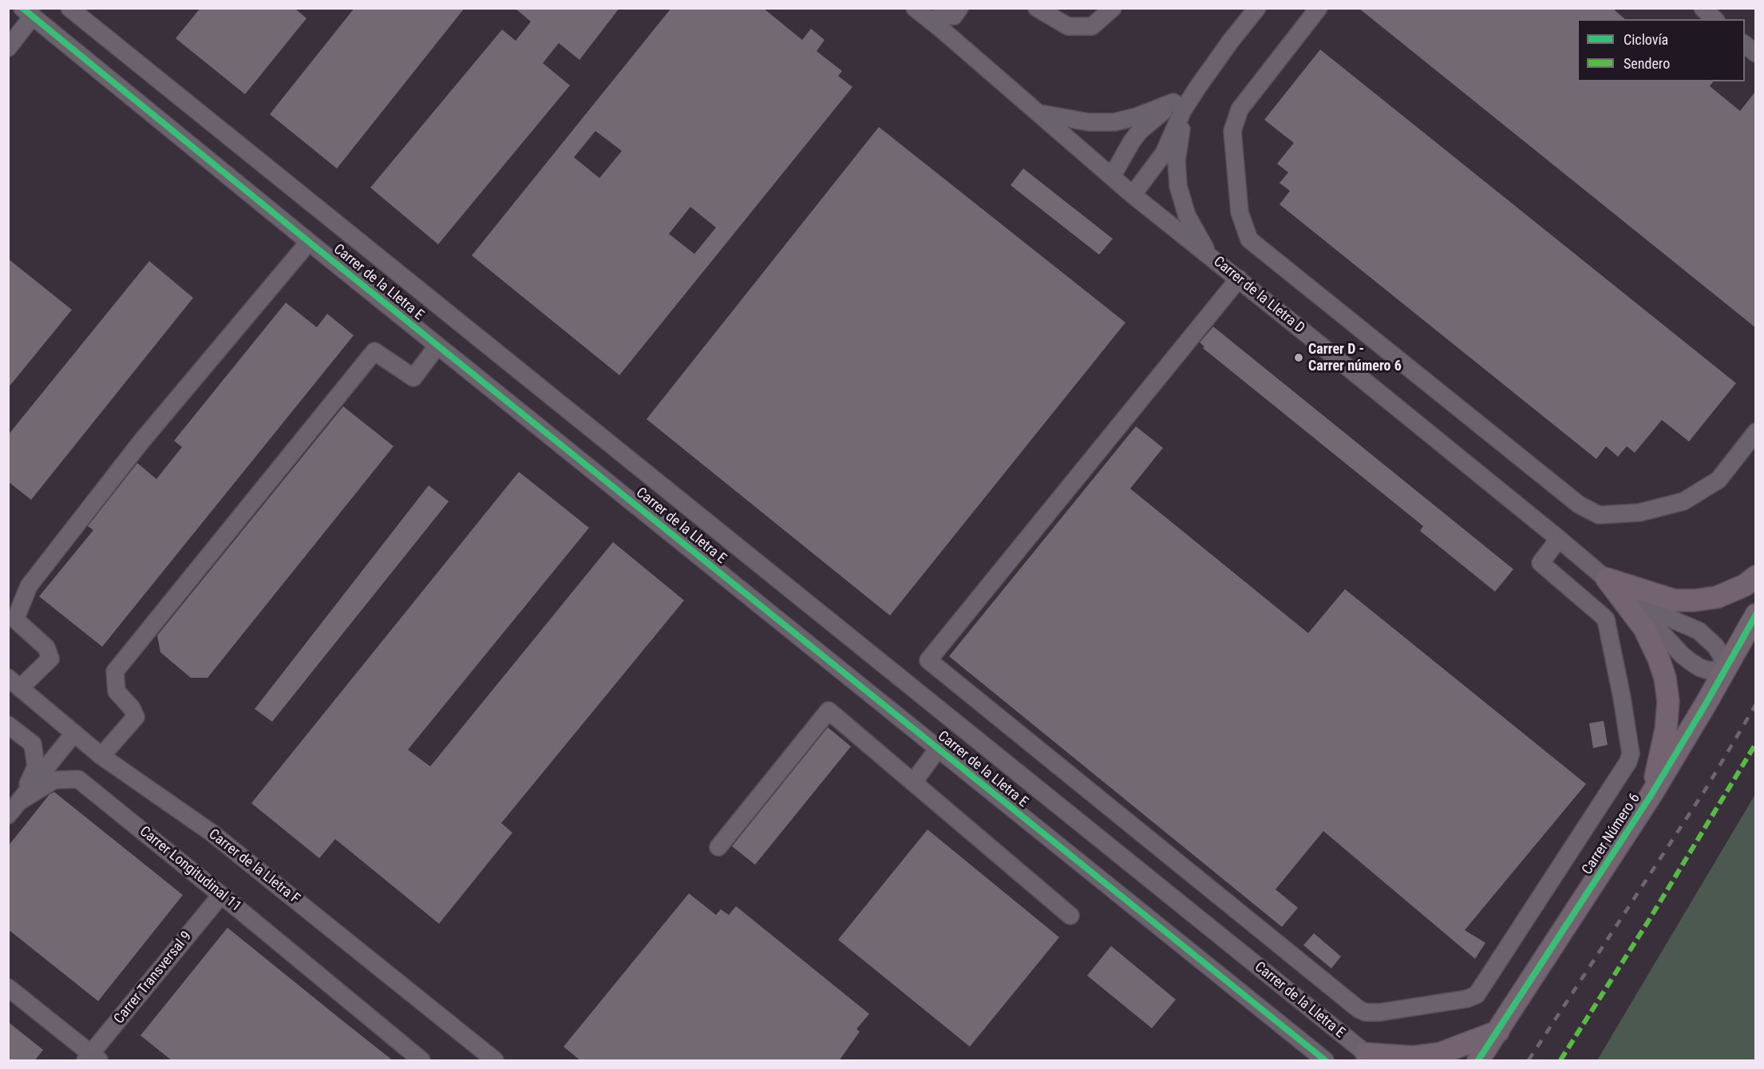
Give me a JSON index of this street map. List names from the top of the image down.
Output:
{
  "streets": {
    "main road": ["Carrer Número 6"],
    "street": [
      "Carrer de la Lletra E",
      "Carrer de la Lletra D",
      "Carrer de la Lletra F",
      "Carrer Longitudinal 11",
      "Carrer Transversal 9"
    ]
  },
  "crossings": [
    ["Carrer Longitudinal 11", "Carrer Transversal 9"]
  ],
  "places": ["Carrer D - Carrer número 6"],
  "legend": ["Ciclovía", "Sendero"]
}
